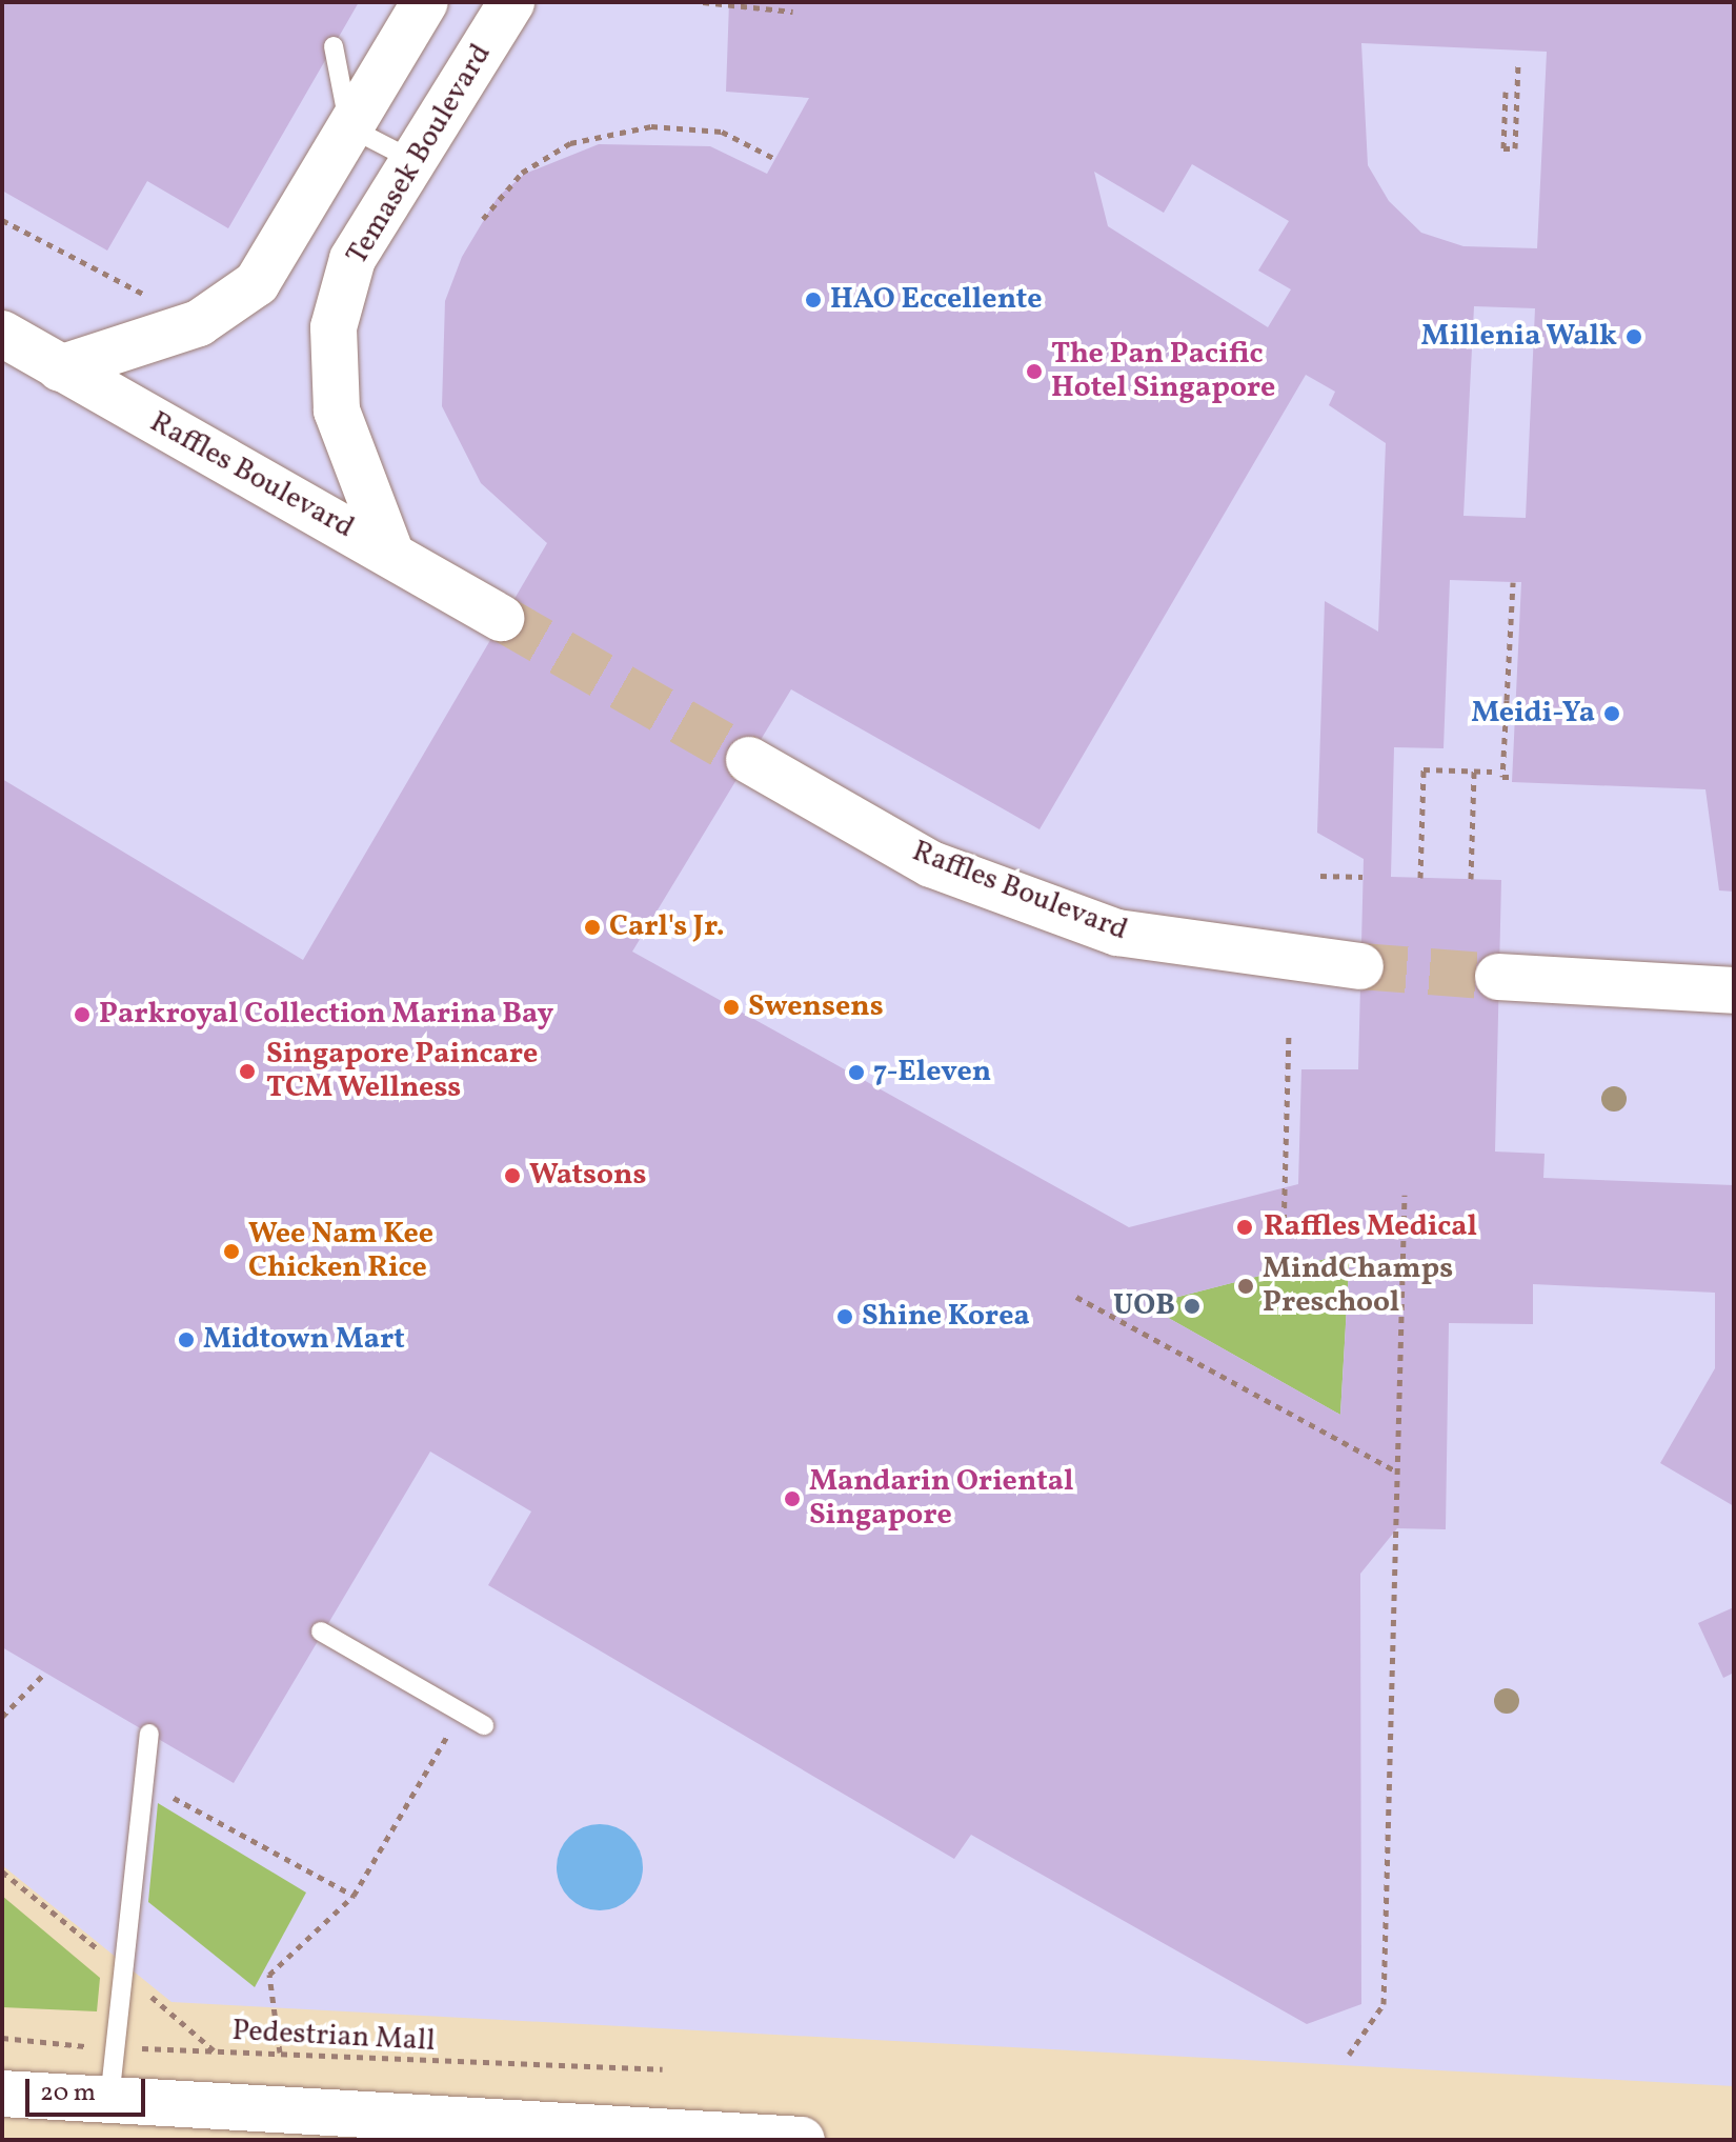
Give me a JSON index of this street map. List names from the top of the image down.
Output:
{
  "streets": {
    "main road": ["Temasek Boulevard", "Raffles Boulevard"],
    "path": ["Pedestrian Mall"]
  },
  "crossings": [
    ["Temasek Boulevard", "Raffles Boulevard"]
  ],
  "places": [
    "HAO Eccellente",
    "Millenia Walk",
    "The Pan Pacific Hotel Singapore",
    "Meidi-Ya",
    "Carl's Jr.",
    "Swensens",
    "Parkroyal Collection Marina Bay",
    "Singapore Paincare TCM Wellness",
    "7-Eleven",
    "Watsons",
    "Raffles Medical",
    "Wee Nam Kee Chicken Rice",
    "MindChamps Preschool",
    "UOB",
    "Shine Korea",
    "Midtown Mart",
    "Mandarin Oriental Singapore"
  ],
  "scale_bar": "20 m"
}
